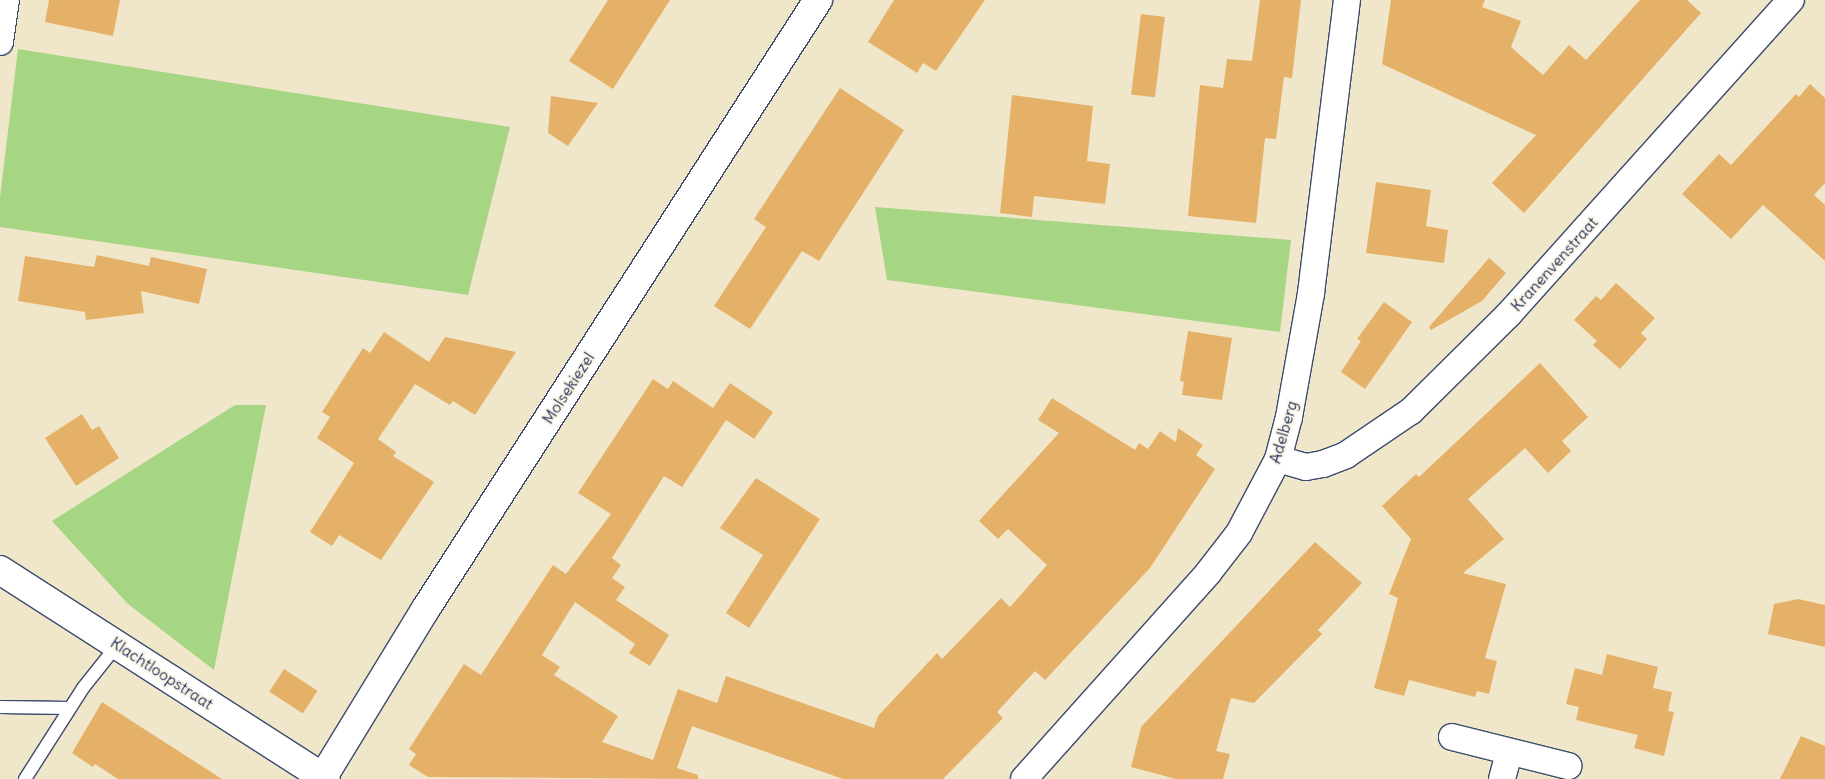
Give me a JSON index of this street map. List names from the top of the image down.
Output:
{
  "streets": {
    "main road": ["Molsekiezel", "Klachtloopstraat"],
    "street": ["Kranenvenstraat", "Adelberg"]
  },
  "crossings": [
    ["Kranenvenstraat", "Adelberg"],
    ["Molsekiezel", "Klachtloopstraat"]
  ]
}
